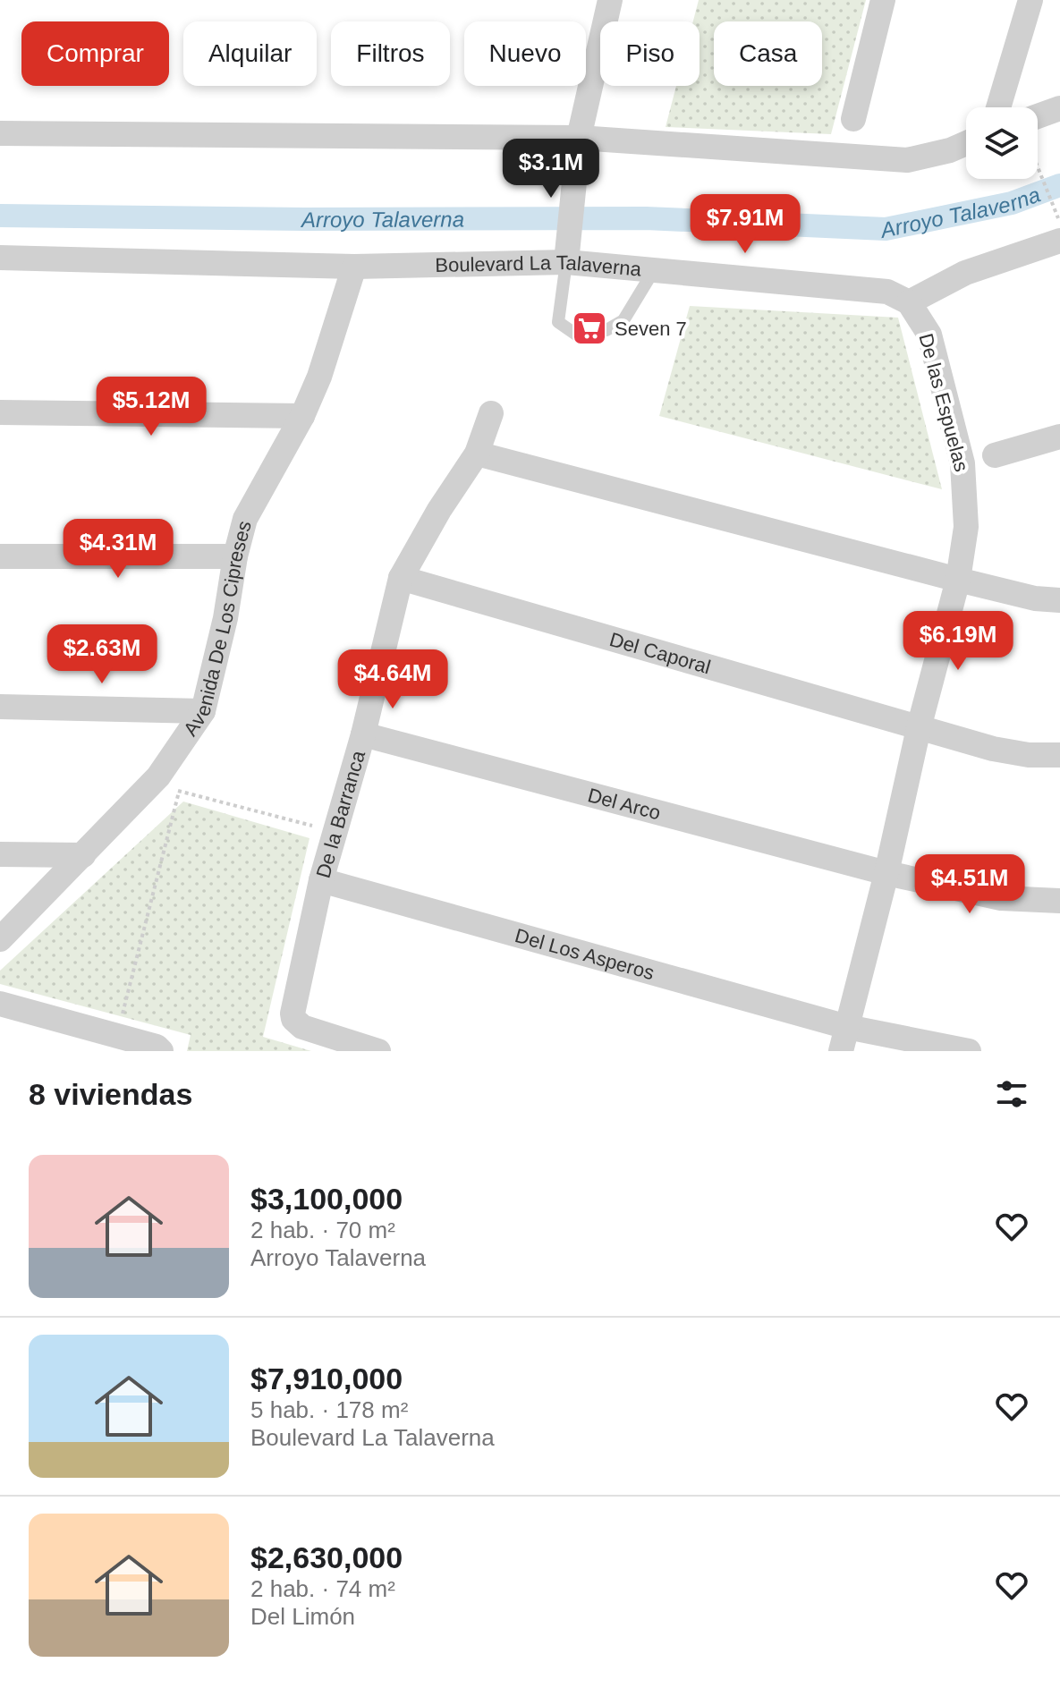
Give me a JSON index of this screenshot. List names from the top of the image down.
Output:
{
  "streets": {
    "street": [
      "Boulevard La Talaverna",
      "De las Espuelas",
      "Avenida De Los Cipreses",
      "Del Caporal",
      "Del Arco",
      "De la Barranca",
      "Del Los Asperos"
    ]
  },
  "crossings": [
    ["Boulevard La Talaverna", "De las Espuelas"],
    ["Boulevard La Talaverna", "Avenida De Los Cipreses"],
    ["De las Espuelas", "Del Caporal"],
    ["De las Espuelas", "Del Arco"],
    ["De las Espuelas", "Del Los Asperos"],
    ["Del Caporal", "De la Barranca"],
    ["Del Arco", "De la Barranca"],
    ["De la Barranca", "Del Los Asperos"]
  ],
  "water": ["Arroyo Talaverna"],
  "places": {
    "supermarket": ["Seven 7"]
  },
  "page": {
    "chip": [
      "Comprar",
      "Alquilar",
      "Filtros",
      "Nuevo",
      "Piso",
      "Casa"
    ],
    "price": [
      "$3.1M",
      "$7.91M",
      "$5.12M",
      "$4.31M",
      "$6.19M",
      "$2.63M",
      "$4.64M",
      "$4.51M"
    ],
    "heading": "8 viviendas",
    "list": [
      {
        "name": "$3,100,000",
        "note": "2 hab. · 70 m² · Arroyo Talaverna"
      },
      {
        "name": "$7,910,000",
        "note": "5 hab. · 178 m² · Boulevard La Talaverna"
      },
      {
        "name": "$2,630,000",
        "note": "2 hab. · 74 m² · Del Limón"
      }
    ]
  }
}
